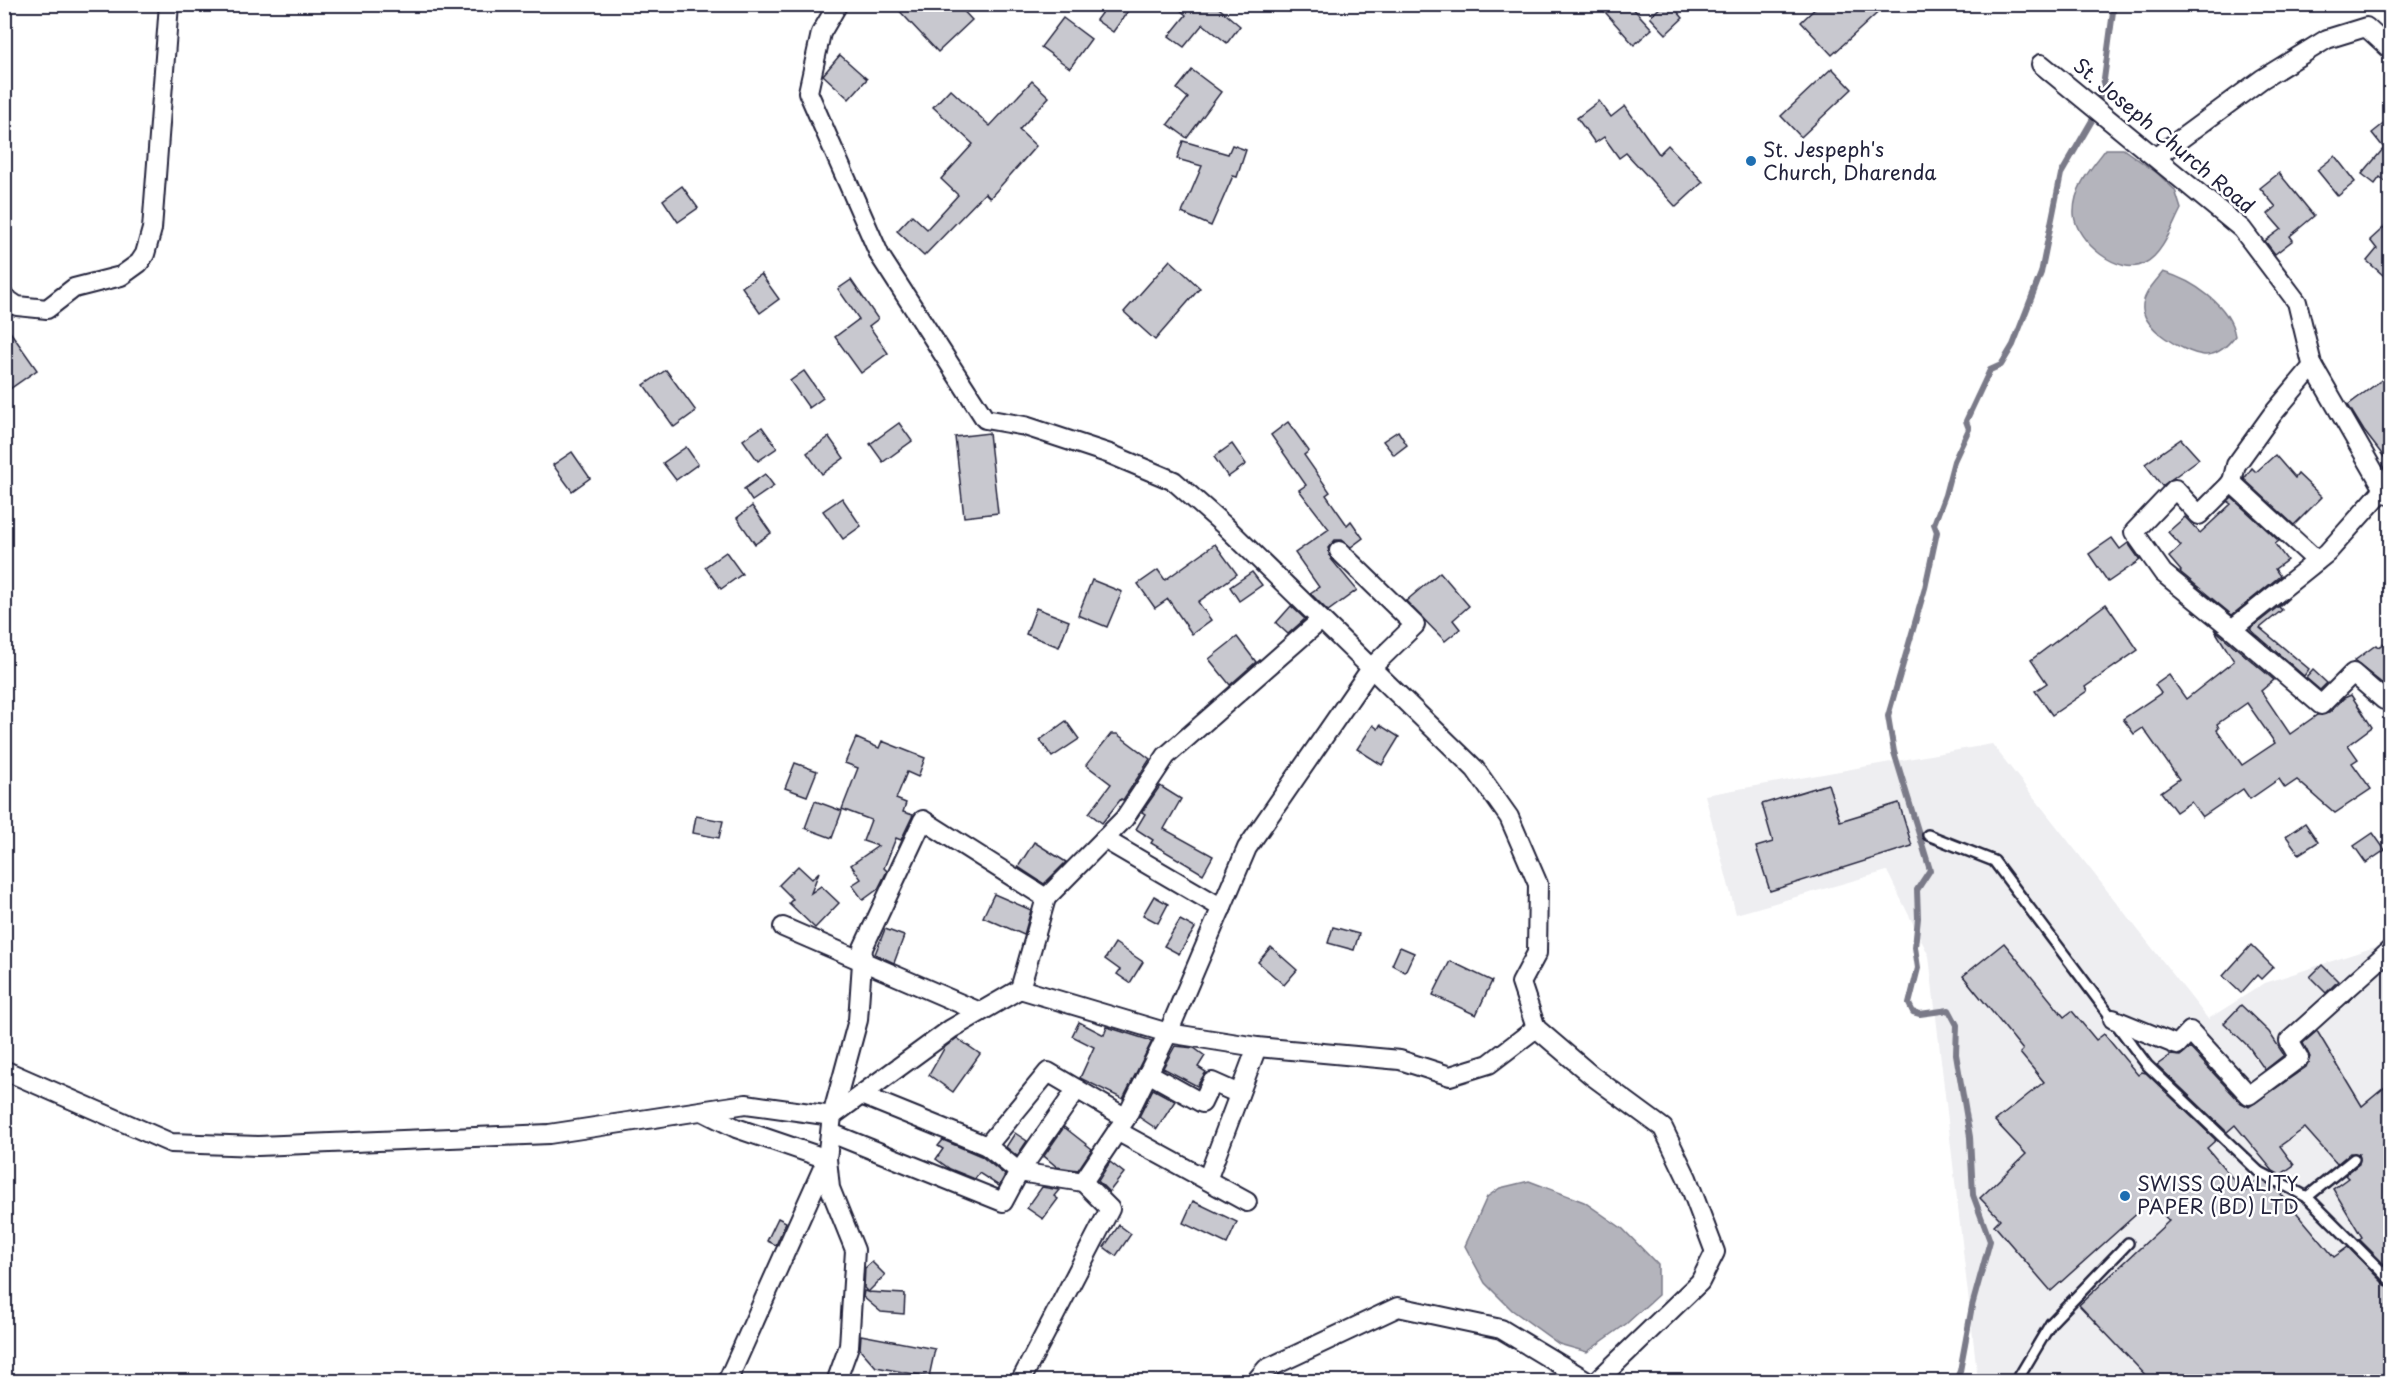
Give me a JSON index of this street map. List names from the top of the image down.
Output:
{
  "streets": {
    "street": ["St. Joseph Church Road"]
  },
  "places": ["St. Jespeph's Church, Dharenda", "SWISS QUALITY PAPER (BD) LTD"]
}
